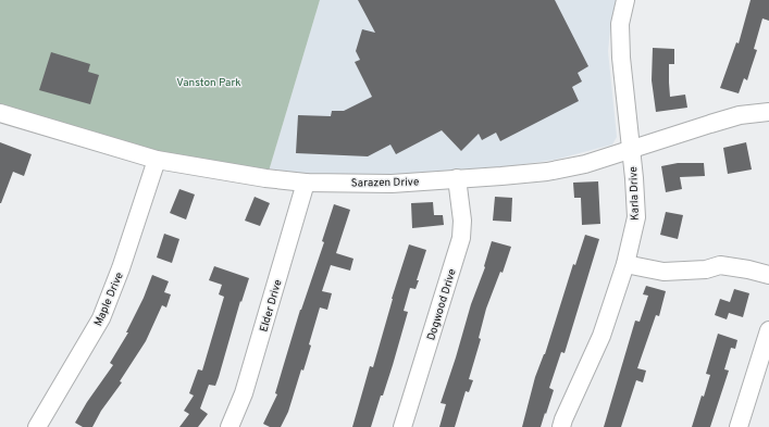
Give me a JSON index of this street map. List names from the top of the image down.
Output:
{
  "streets": {
    "street": [
      "Sarazen Drive",
      "Karla Drive",
      "Maple Drive",
      "Dogwood Drive",
      "Elder Drive"
    ]
  },
  "crossings": [
    ["Sarazen Drive", "Karla Drive"],
    ["Sarazen Drive", "Maple Drive"],
    ["Sarazen Drive", "Dogwood Drive"],
    ["Sarazen Drive", "Elder Drive"]
  ],
  "parks": ["Vanston Park"]
}
